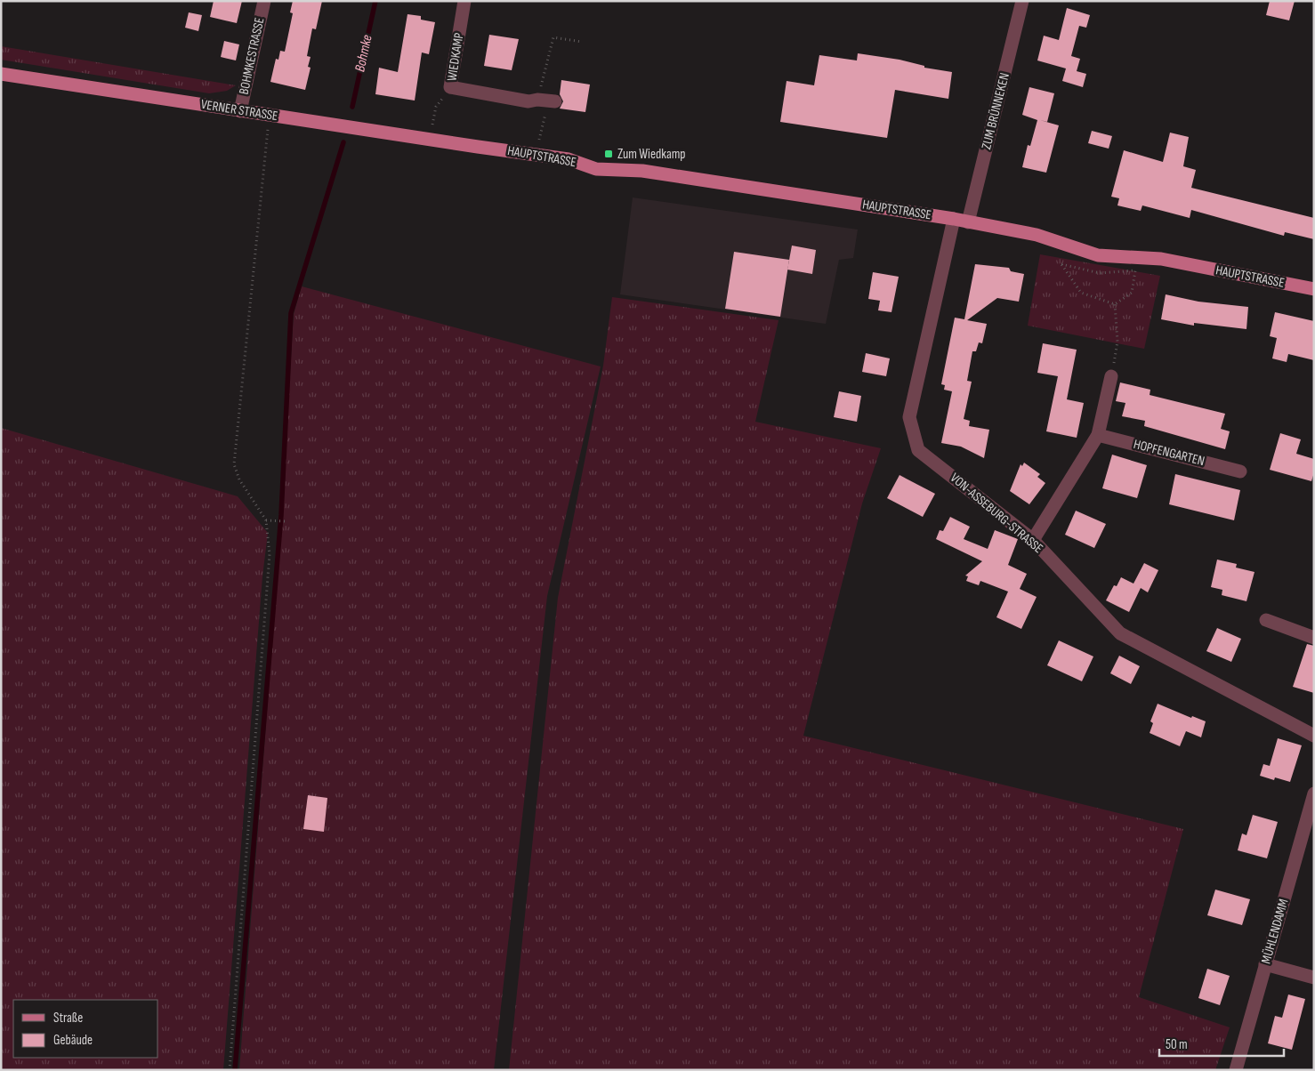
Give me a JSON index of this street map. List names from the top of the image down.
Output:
{
  "streets": {
    "main road": ["VERNER STRASSE", "HAUPTSTRASSE"],
    "street": [
      "BOHMKESTRASSE",
      "WIEDKAMP",
      "ZUM BRÜNNEKEN",
      "HOPFENGARTEN",
      "VON-ASSEBURG-STRASSE",
      "MÜHLENDAMM"
    ]
  },
  "crossings": [
    ["BOHMKESTRASSE", "VERNER STRASSE"],
    ["VERNER STRASSE", "HAUPTSTRASSE"],
    ["ZUM BRÜNNEKEN", "HAUPTSTRASSE"],
    ["HAUPTSTRASSE", "VON-ASSEBURG-STRASSE"]
  ],
  "water": ["Bohmke"],
  "places": {
    "transit": ["Zum Wiedkamp"]
  },
  "legend": ["Straße", "Gebäude"],
  "scale_bar": "50 m"
}
